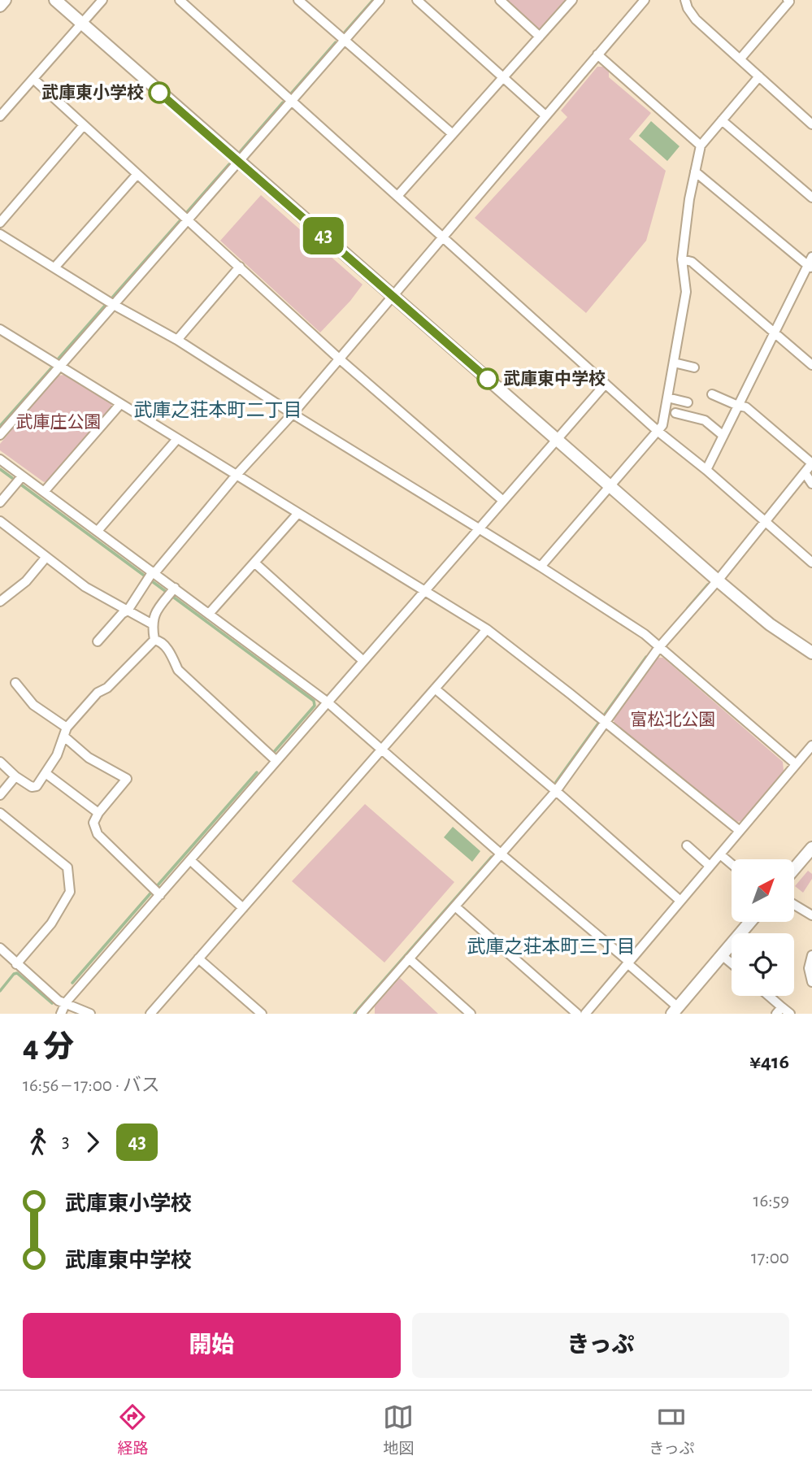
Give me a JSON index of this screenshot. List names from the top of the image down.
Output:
{
  "districts": ["武庫之荘本町二丁目", "武庫之荘本町三丁目"],
  "parks": ["武庫庄公園", "富松北公園"],
  "places": ["武庫東小学校", "武庫東中学校"],
  "lines": ["bus line 43"],
  "north": "top right",
  "page": {
    "on_map": "43",
    "heading": ["4 分", "16:56 – 17:00 · バス", "¥416"],
    "legs": ["3", "43"],
    "list": [
      {
        "name": "武庫東小学校",
        "value": "16:59"
      },
      {
        "name": "武庫東中学校",
        "value": "17:00"
      }
    ],
    "buttons": ["開始", "きっぷ"],
    "tabs": ["経路", "地図", "きっぷ"]
  }
}
